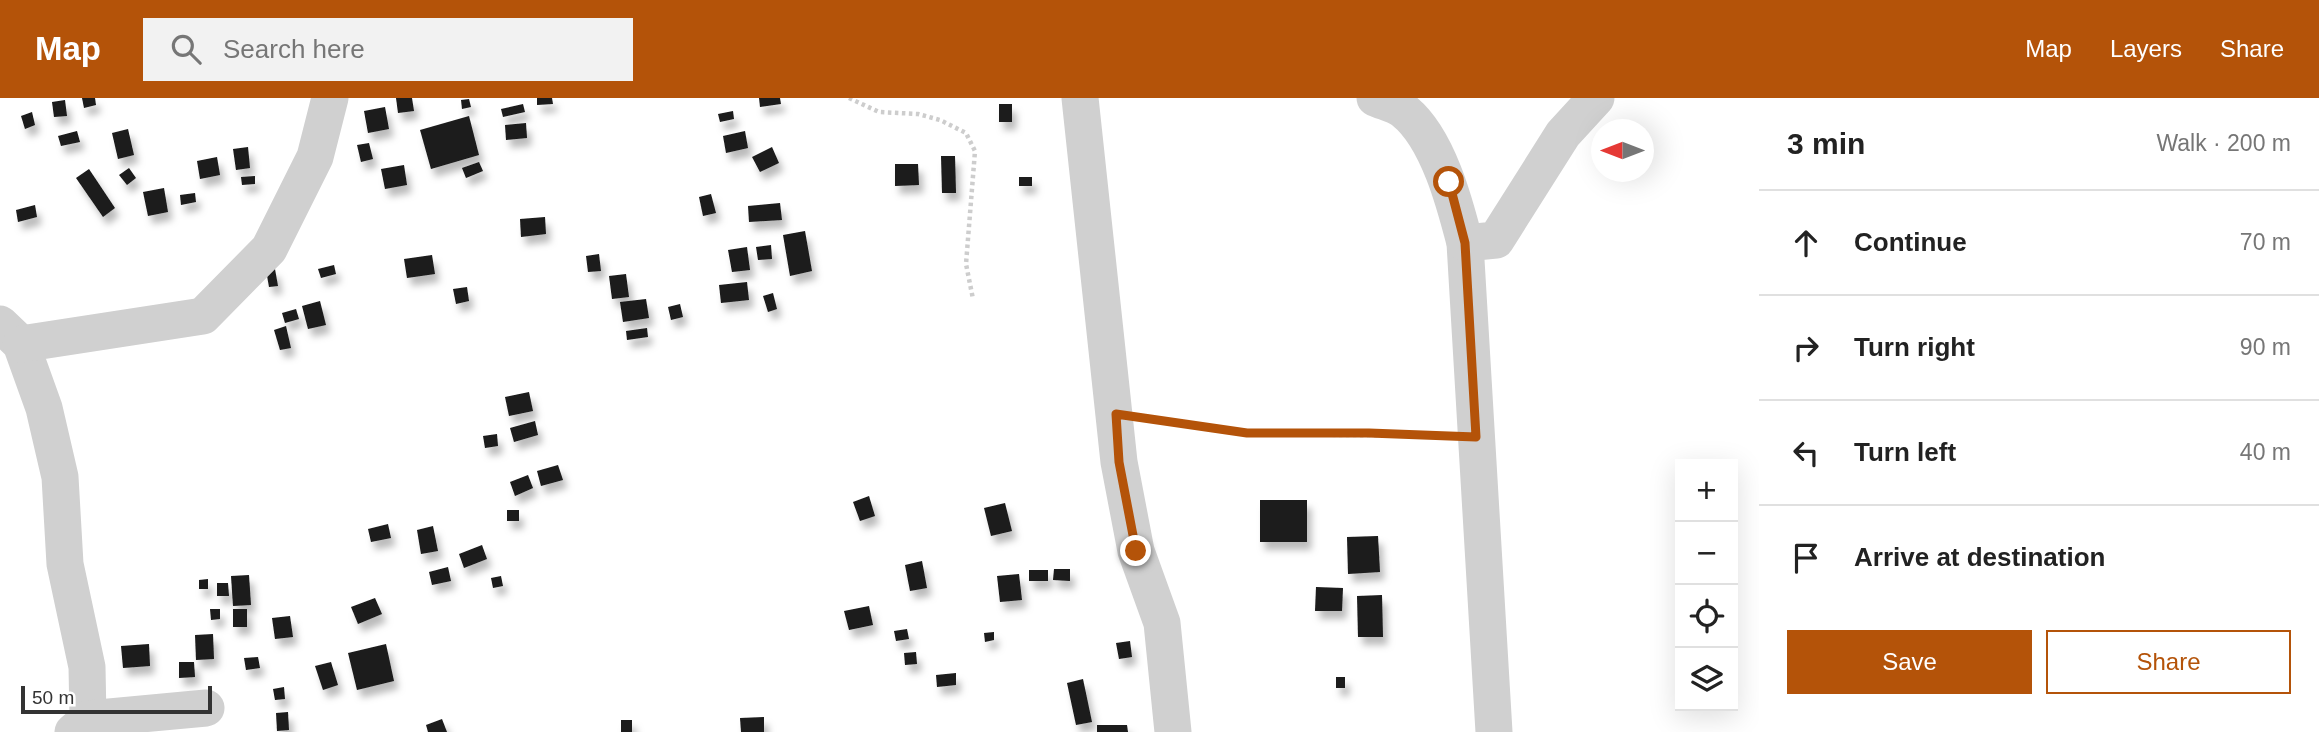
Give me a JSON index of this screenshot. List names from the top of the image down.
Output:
{
  "scale_bar": "50 m",
  "north": "left",
  "page": {
    "header": "Map",
    "search": "Search here",
    "nav": ["Map", "Layers", "Share"],
    "heading": ["3 min", "Walk · 200 m"],
    "list": [
      ["Continue", "70 m"],
      ["Turn right", "90 m"],
      ["Turn left", "40 m"],
      "Arrive at destination"
    ],
    "map_buttons": ["+", "−"],
    "buttons": ["Save", "Share"],
    "scale": "50 m"
  }
}
